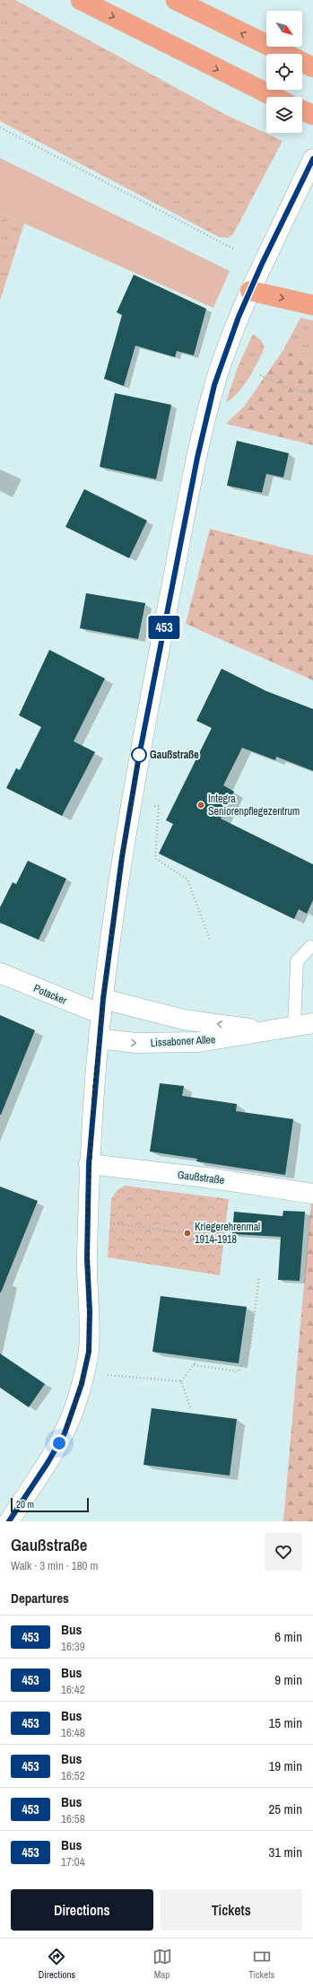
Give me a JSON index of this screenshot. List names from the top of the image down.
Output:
{
  "streets": {
    "street": ["Potacker", "Lissaboner Allee", "Gaußstraße"]
  },
  "crossings": [
    ["Potacker", "Lissaboner Allee"]
  ],
  "places": ["Gaußstraße", "Integra Seniorenpflegezentrum", "Kriegerehrenmal 1914-1918"],
  "lines": ["bus line 453"],
  "scale_bar": "20 m",
  "north": "bottom right",
  "page": {
    "on_map": "453",
    "scale": "20 m",
    "heading": [
      ["Gaußstraße", "Walk · 3 min · 180 m"],
      "Departures"
    ],
    "list": [
      {
        "mark": "453",
        "name": "Bus",
        "note": "16:39",
        "value": "6 min"
      },
      {
        "mark": "453",
        "name": "Bus",
        "note": "16:42",
        "value": "9 min"
      },
      {
        "mark": "453",
        "name": "Bus",
        "note": "16:48",
        "value": "15 min"
      },
      {
        "mark": "453",
        "name": "Bus",
        "note": "16:52",
        "value": "19 min"
      },
      {
        "mark": "453",
        "name": "Bus",
        "note": "16:58",
        "value": "25 min"
      },
      {
        "mark": "453",
        "name": "Bus",
        "note": "17:04",
        "value": "31 min"
      }
    ],
    "buttons": ["Directions", "Tickets"],
    "tabs": ["Directions", "Map", "Tickets"]
  }
}
